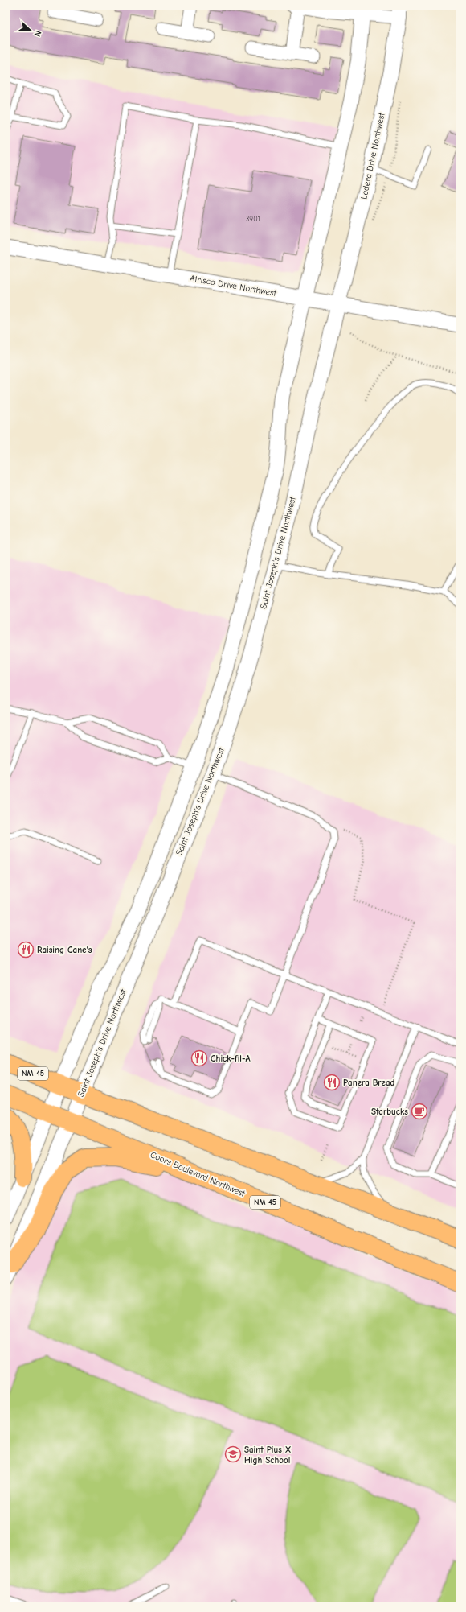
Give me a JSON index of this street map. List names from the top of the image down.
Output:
{
  "streets": {
    "main road": ["NM 45", "Coors Boulevard Northwest"],
    "street": ["Ladera Drive Northwest", "Atrisco Drive Northwest", "Saint Joseph's Drive Northwest"]
  },
  "crossings": [
    ["Ladera Drive Northwest", "Atrisco Drive Northwest"],
    ["Ladera Drive Northwest", "Saint Joseph's Drive Northwest"],
    ["Atrisco Drive Northwest", "Saint Joseph's Drive Northwest"],
    ["Saint Joseph's Drive Northwest", "NM 45"],
    ["Saint Joseph's Drive Northwest", "Coors Boulevard Northwest"]
  ],
  "places": {
    "restaurant": ["Raising Cane's", "Chick-fil-A", "Panera Bread"],
    "cafe": ["Starbucks"],
    "school or university": ["Saint Pius X High School"]
  },
  "house_numbers": ["3901"],
  "north": "right"
}
